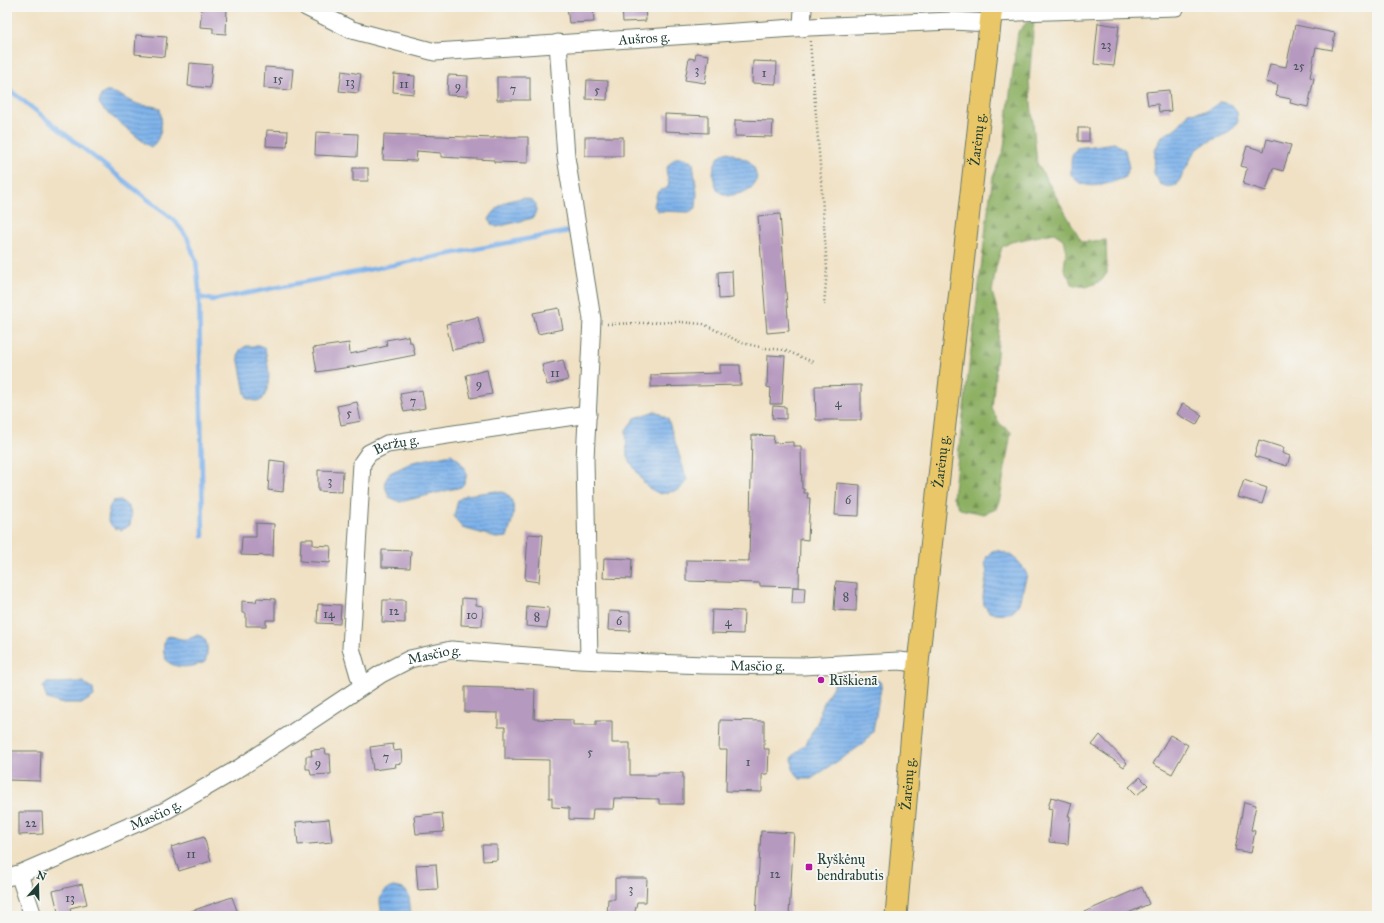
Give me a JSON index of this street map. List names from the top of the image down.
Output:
{
  "streets": {
    "main road": ["Žarėnų g."],
    "street": ["Aušros g.", "Beržų g.", "Masčio g."]
  },
  "crossings": [
    ["Aušros g.", "Žarėnų g."],
    ["Žarėnų g.", "Masčio g."],
    ["Beržų g.", "Masčio g."]
  ],
  "places": {
    "other": ["Rīškienā"],
    "transit": ["Ryškėnų bendrabutis"]
  },
  "house_numbers": [
    "23",
    "25",
    "3",
    "1",
    "15",
    "13",
    "11",
    "9",
    "7",
    "5",
    "11",
    "9",
    "7",
    "4",
    "5",
    "3",
    "6",
    "8",
    "12",
    "14",
    "10",
    "8",
    "6",
    "4",
    "5",
    "7",
    "1",
    "9",
    "22",
    "11",
    "12",
    "3",
    "13"
  ],
  "north": "top"
}
